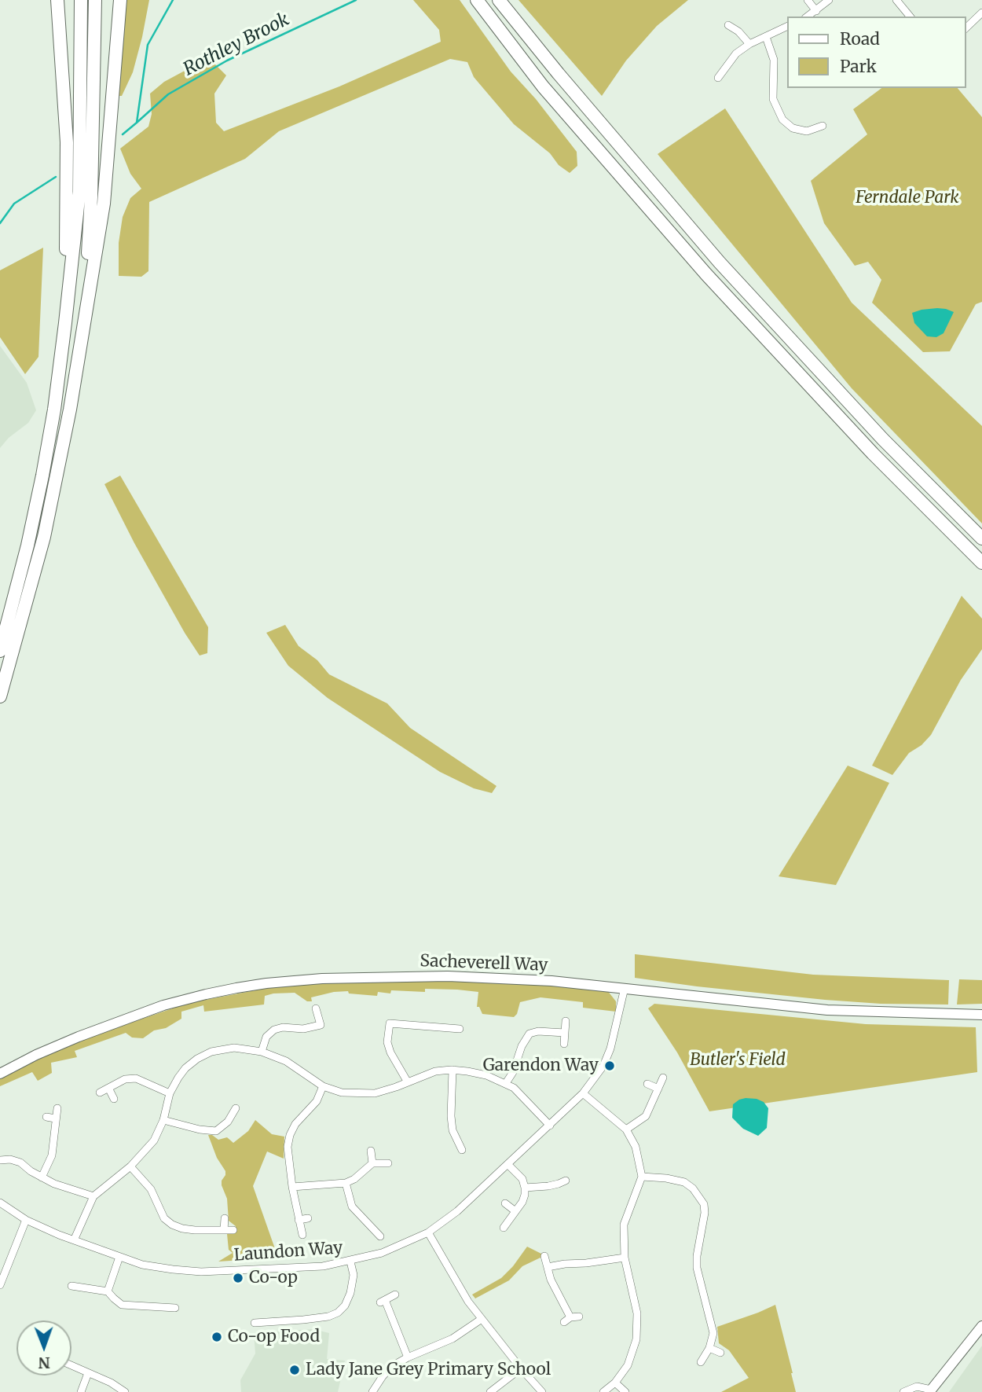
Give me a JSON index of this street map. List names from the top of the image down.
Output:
{
  "streets": {
    "street": ["Sacheverell Way", "Laundon Way"]
  },
  "crossings": [
    ["Sacheverell Way", "Laundon Way"]
  ],
  "water": ["Rothley Brook"],
  "parks": ["Ferndale Park", "Butler's Field"],
  "places": [
    "Garendon Way",
    "Co-op",
    "Co-op Food",
    "Lady Jane Grey Primary School"
  ],
  "legend": ["Road", "Park"],
  "north": "bottom"
}
